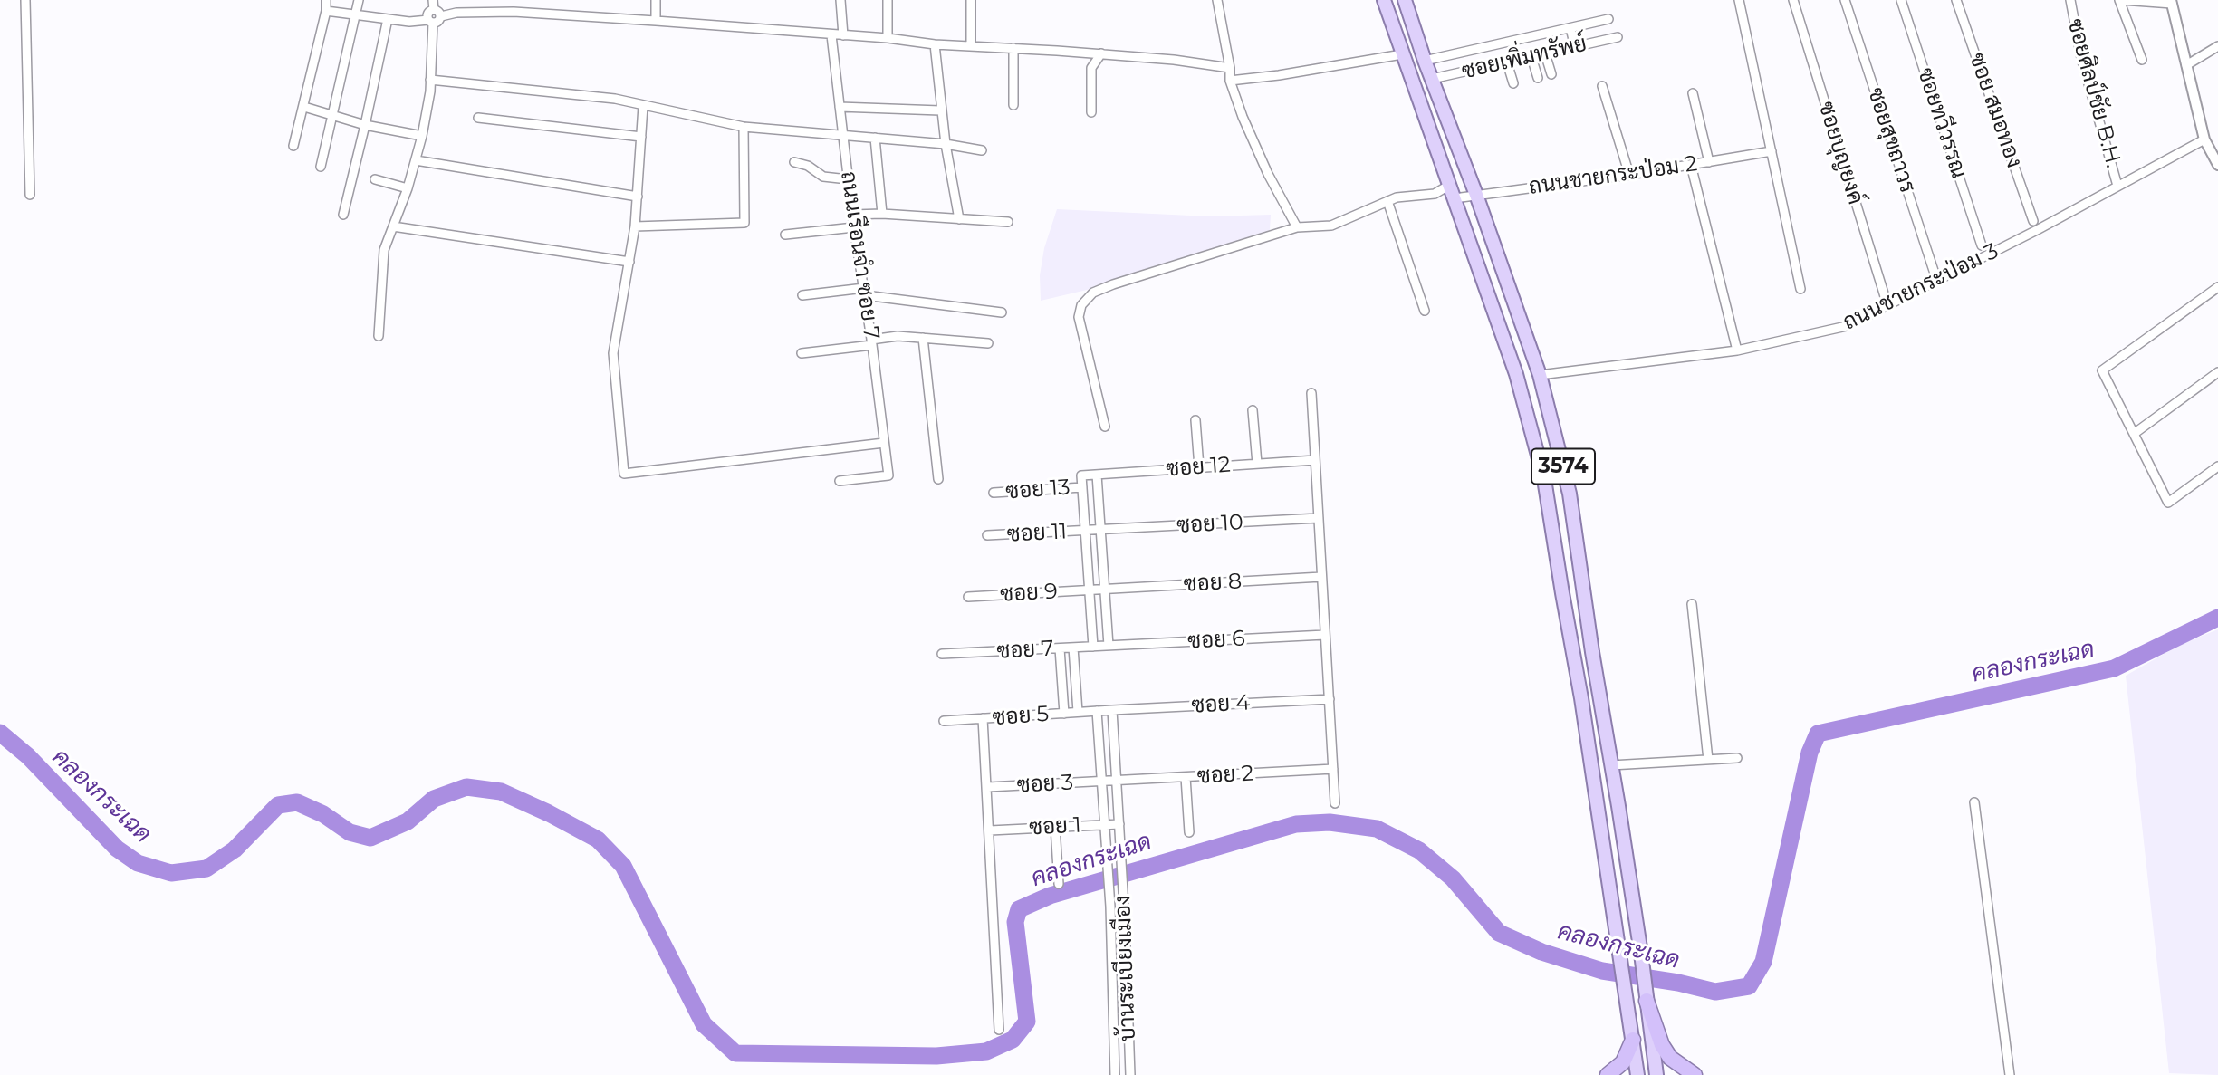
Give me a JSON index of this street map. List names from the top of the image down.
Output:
{
  "streets": {
    "main road": ["3574"],
    "street": [
      "ซอยเพิ่มทรัพย์",
      "ซอยศิลป์ชัย B.H.",
      "ซอย สมอทอง",
      "ซอยทวีวรรณ",
      "ซอยสุขถาวร",
      "ซอยบุญยงค์",
      "ถนนชายกระป่อม 2",
      "ถนนเรือนจำ ซอย 7",
      "ถนนชายกระป่อม 3",
      "ซอย 12",
      "ซอย 13",
      "ซอย 10",
      "ซอย 11",
      "ซอย 8",
      "ซอย 9",
      "ซอย 6",
      "ซอย 7",
      "ซอย 4",
      "ซอย 5",
      "ซอย 2",
      "ซอย 3",
      "ซอย 1",
      "บ้านระเบียงเมือง"
    ]
  },
  "crossings": [
    ["ซอยเพิ่มทรัพย์", "3574"],
    ["ซอยศิลป์ชัย B.H.", "ถนนชายกระป่อม 3"],
    ["ซอยสุขถาวร", "ถนนชายกระป่อม 3"],
    ["ซอยบุญยงค์", "ถนนชายกระป่อม 3"],
    ["ถนนชายกระป่อม 2", "3574"],
    ["ถนนชายกระป่อม 3", "3574"],
    ["ซอย 12", "ซอย 13"],
    ["ซอย 10", "ซอย 11"],
    ["ซอย 8", "ซอย 9"],
    ["ซอย 6", "ซอย 7"],
    ["ซอย 4", "ซอย 5"],
    ["ซอย 4", "บ้านระเบียงเมือง"],
    ["ซอย 5", "บ้านระเบียงเมือง"],
    ["ซอย 2", "ซอย 3"],
    ["ซอย 2", "บ้านระเบียงเมือง"],
    ["ซอย 3", "บ้านระเบียงเมือง"],
    ["ซอย 1", "บ้านระเบียงเมือง"]
  ],
  "water": ["คลองกระเฉด"]
}
